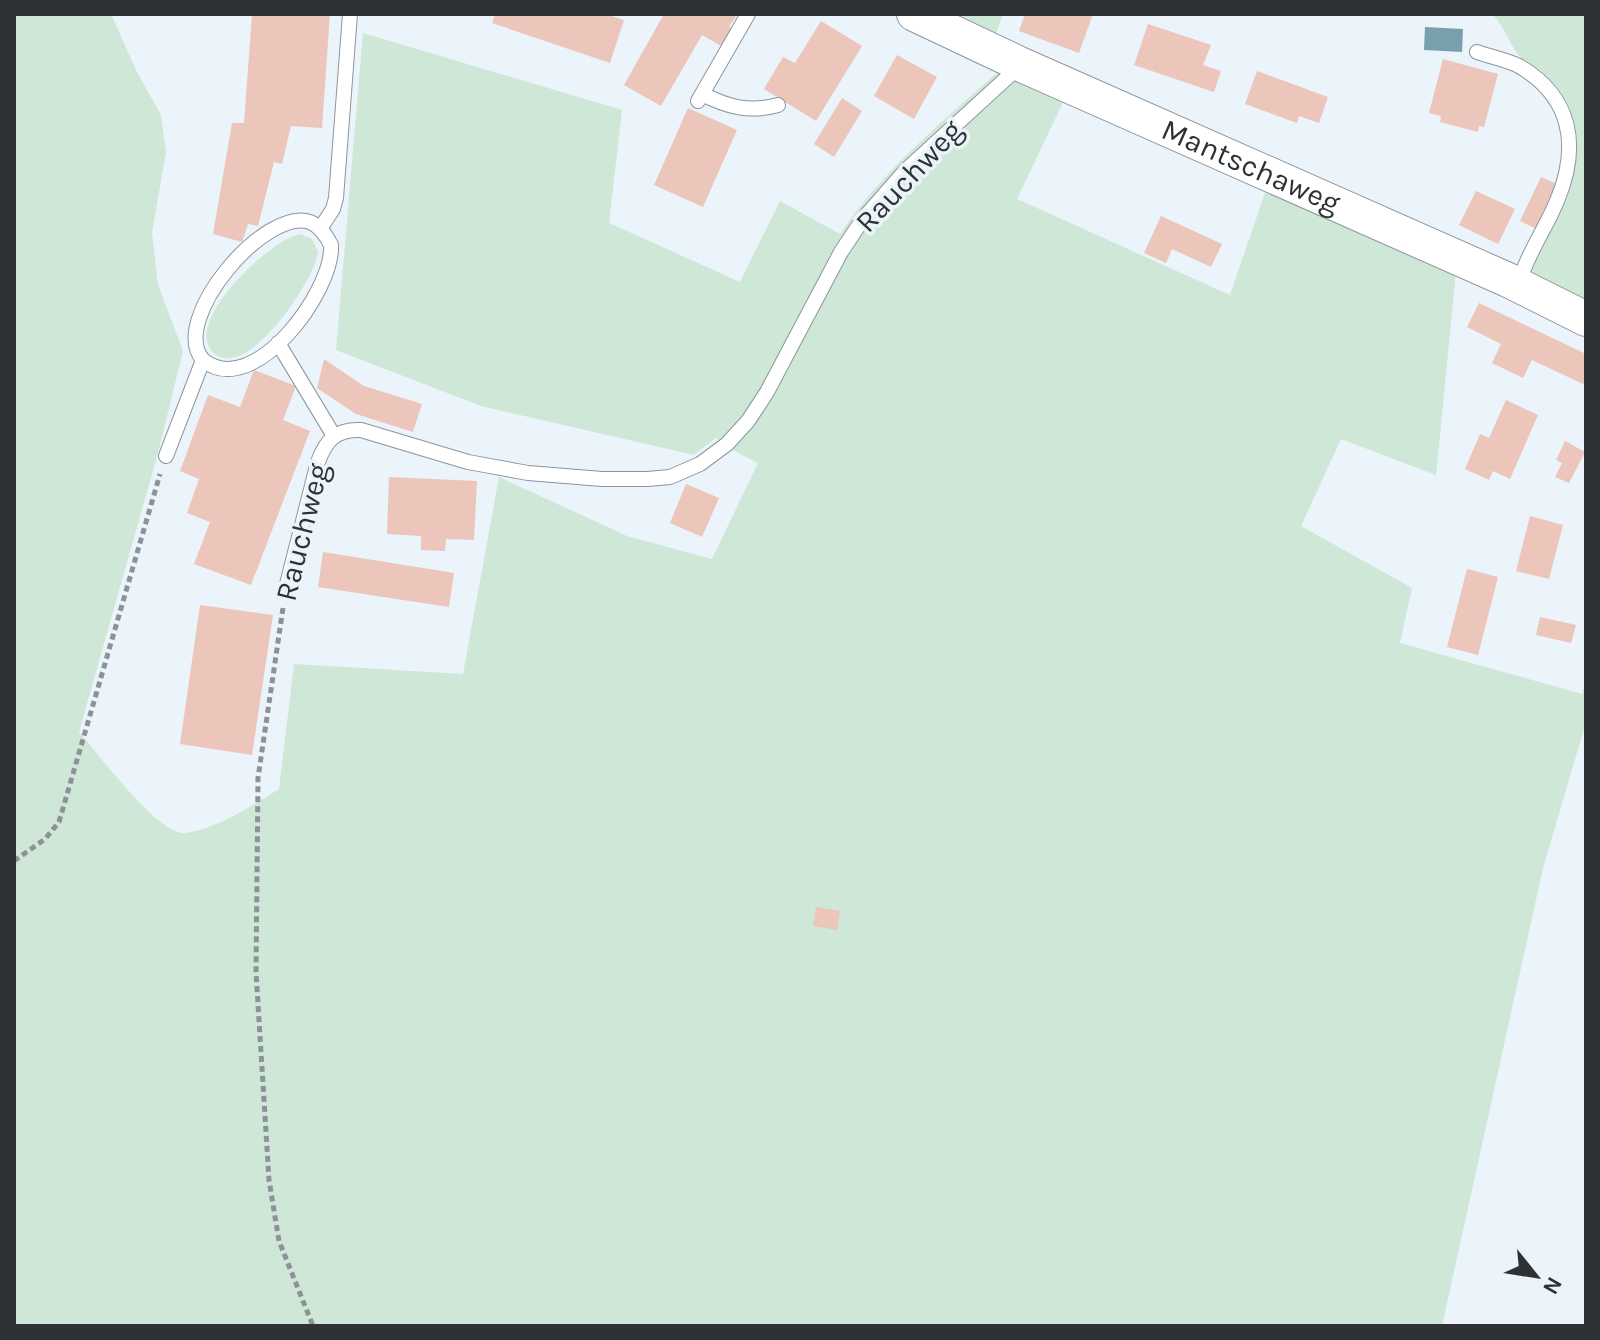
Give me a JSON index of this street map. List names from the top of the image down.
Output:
{
  "streets": {
    "street": ["Mantschaweg"],
    "lane": ["Rauchweg"]
  },
  "crossings": [
    ["Mantschaweg", "Rauchweg"]
  ],
  "north": "bottom right"
}
